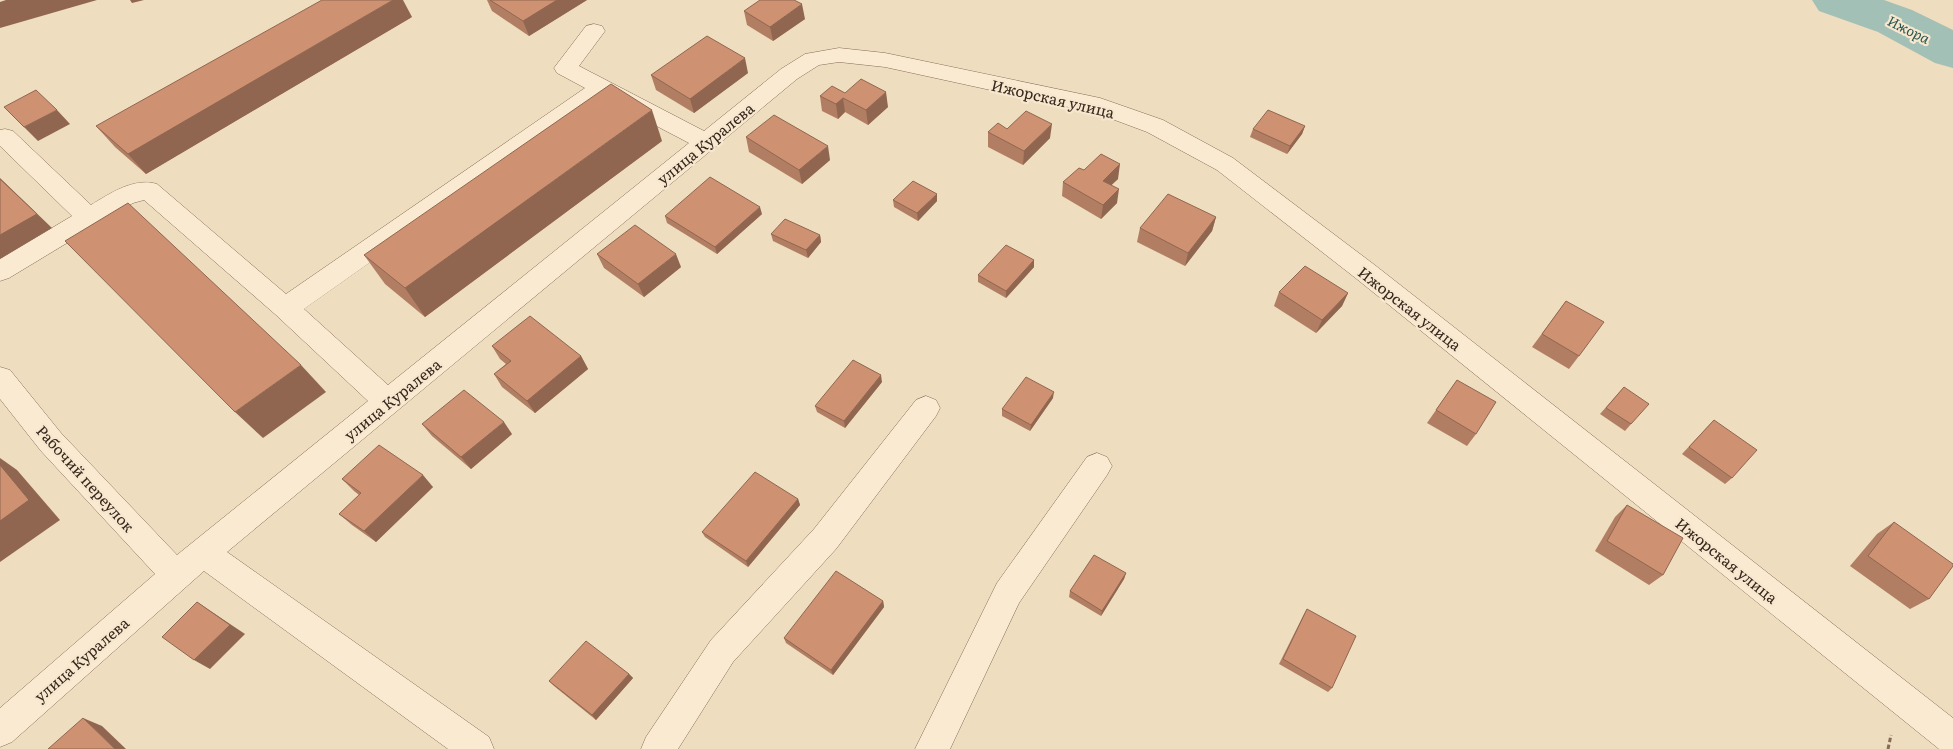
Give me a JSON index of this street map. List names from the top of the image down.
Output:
{
  "streets": {
    "street": ["Ижорская улица", "улица Куралева", "Рабочий переулок"]
  },
  "crossings": [
    ["Ижорская улица", "улица Куралева"],
    ["улица Куралева", "Рабочий переулок"]
  ],
  "water": ["Ижора"]
}
